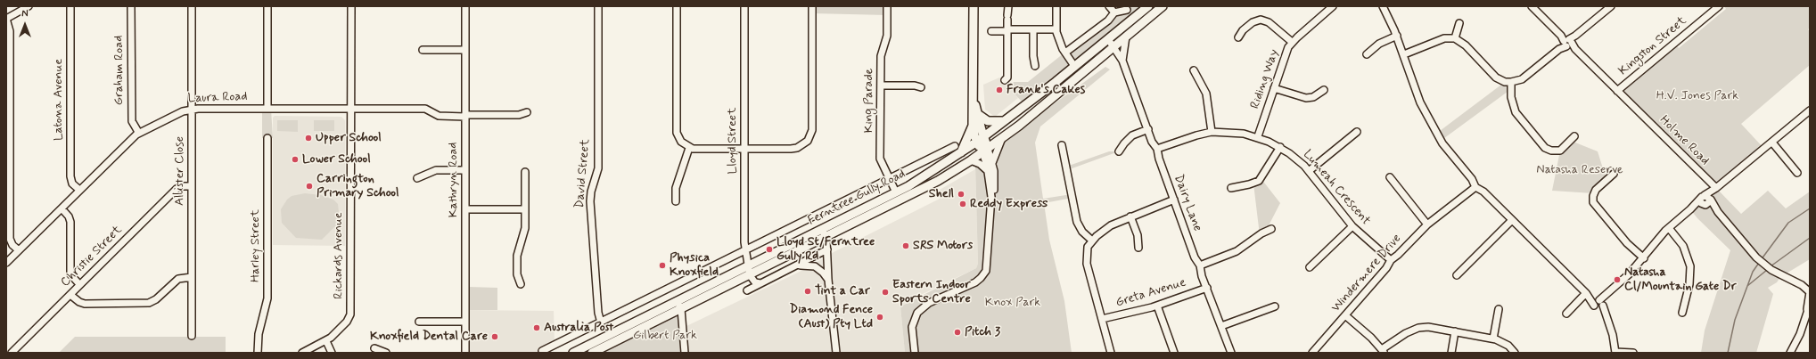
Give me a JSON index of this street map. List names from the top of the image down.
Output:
{
  "streets": {
    "main road": ["Ferntree Gully Road"],
    "street": [
      "Kingston Street",
      "Graham Road",
      "Riding Way",
      "Laura Road",
      "Latona Avenue",
      "King Parade",
      "Lloyd Street",
      "Holme Road",
      "Allister Close",
      "David Street",
      "Kathryn Road",
      "Lumeah Crescent",
      "Dairy Lane",
      "Harley Street",
      "Rickards Avenue",
      "Christie Street",
      "Windermere Drive",
      "Greta Avenue"
    ]
  },
  "crossings": [
    ["Kingston Street", "Holme Road"],
    ["Graham Road", "Laura Road"],
    ["Riding Way", "Lumeah Crescent"],
    ["Laura Road", "Latona Avenue"],
    ["Laura Road", "Allister Close"],
    ["Laura Road", "Kathryn Road"],
    ["Laura Road", "Rickards Avenue"],
    ["King Parade", "Ferntree Gully Road"],
    ["Lloyd Street", "Ferntree Gully Road"],
    ["Allister Close", "Christie Street"],
    ["David Street", "Ferntree Gully Road"],
    ["Lumeah Crescent", "Dairy Lane"],
    ["Lumeah Crescent", "Windermere Drive"],
    ["Ferntree Gully Road", "Dairy Lane"],
    ["Dairy Lane", "Greta Avenue"]
  ],
  "parks": [
    "H.V. Jones Park",
    "Natasha Reserve",
    "Knox Park",
    "Gilbert Park"
  ],
  "places": [
    "Frank's Cakes",
    "Upper School",
    "Lower School",
    "Carrington Primary School",
    "Shell",
    "Reddy Express",
    "SRS Motors",
    "Lloyd St/Ferntree Gully Rd",
    "Physica Knoxfield",
    "Natasha Cl/Mountain Gate Dr",
    "Tint a Car",
    "Eastern Indoor Sports Centre",
    "Diamond Fence (Aust) Pty Ltd",
    "Australia Post",
    "Pitch 3",
    "Knoxfield Dental Care"
  ],
  "north": "top"
}
